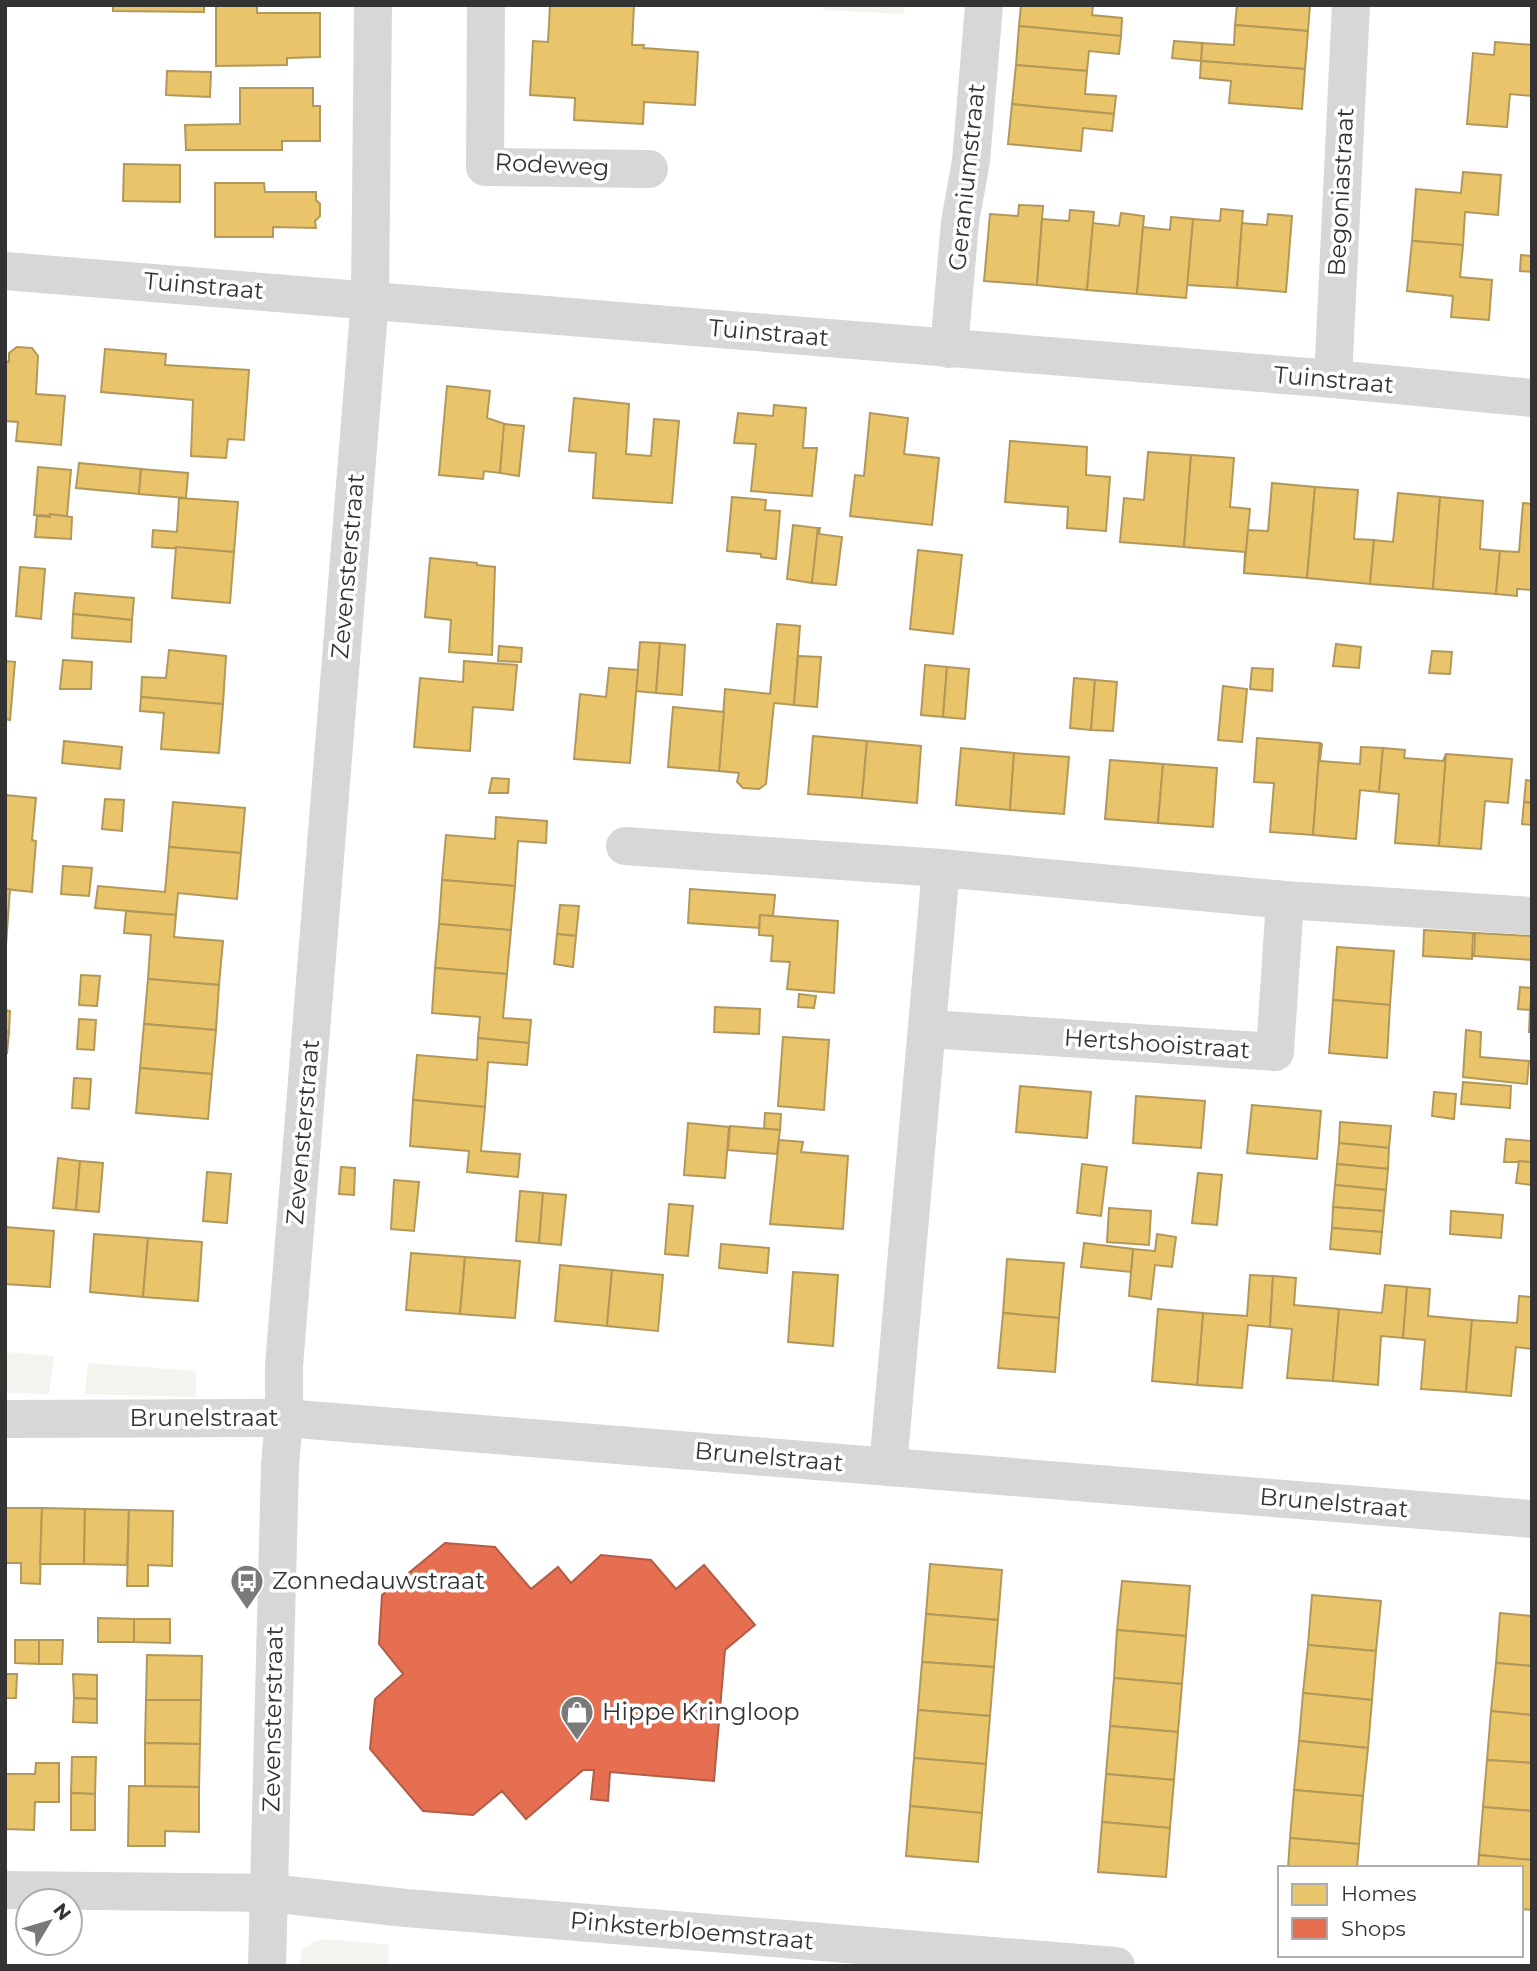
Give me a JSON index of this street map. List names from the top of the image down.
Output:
{
  "streets": {
    "street": [
      "Rodeweg",
      "Geraniumstraat",
      "Begoniastraat",
      "Tuinstraat",
      "Zevensterstraat",
      "Hertshooistraat",
      "Brunelstraat",
      "Pinksterbloemstraat"
    ]
  },
  "crossings": [
    ["Geraniumstraat", "Tuinstraat"],
    ["Begoniastraat", "Tuinstraat"],
    ["Tuinstraat", "Zevensterstraat"],
    ["Zevensterstraat", "Brunelstraat"],
    ["Zevensterstraat", "Pinksterbloemstraat"]
  ],
  "places": {
    "bus stop": ["Zonnedauwstraat"],
    "shop": ["Hippe Kringloop"]
  },
  "legend": ["Homes", "Shops"],
  "north": "top right"
}
